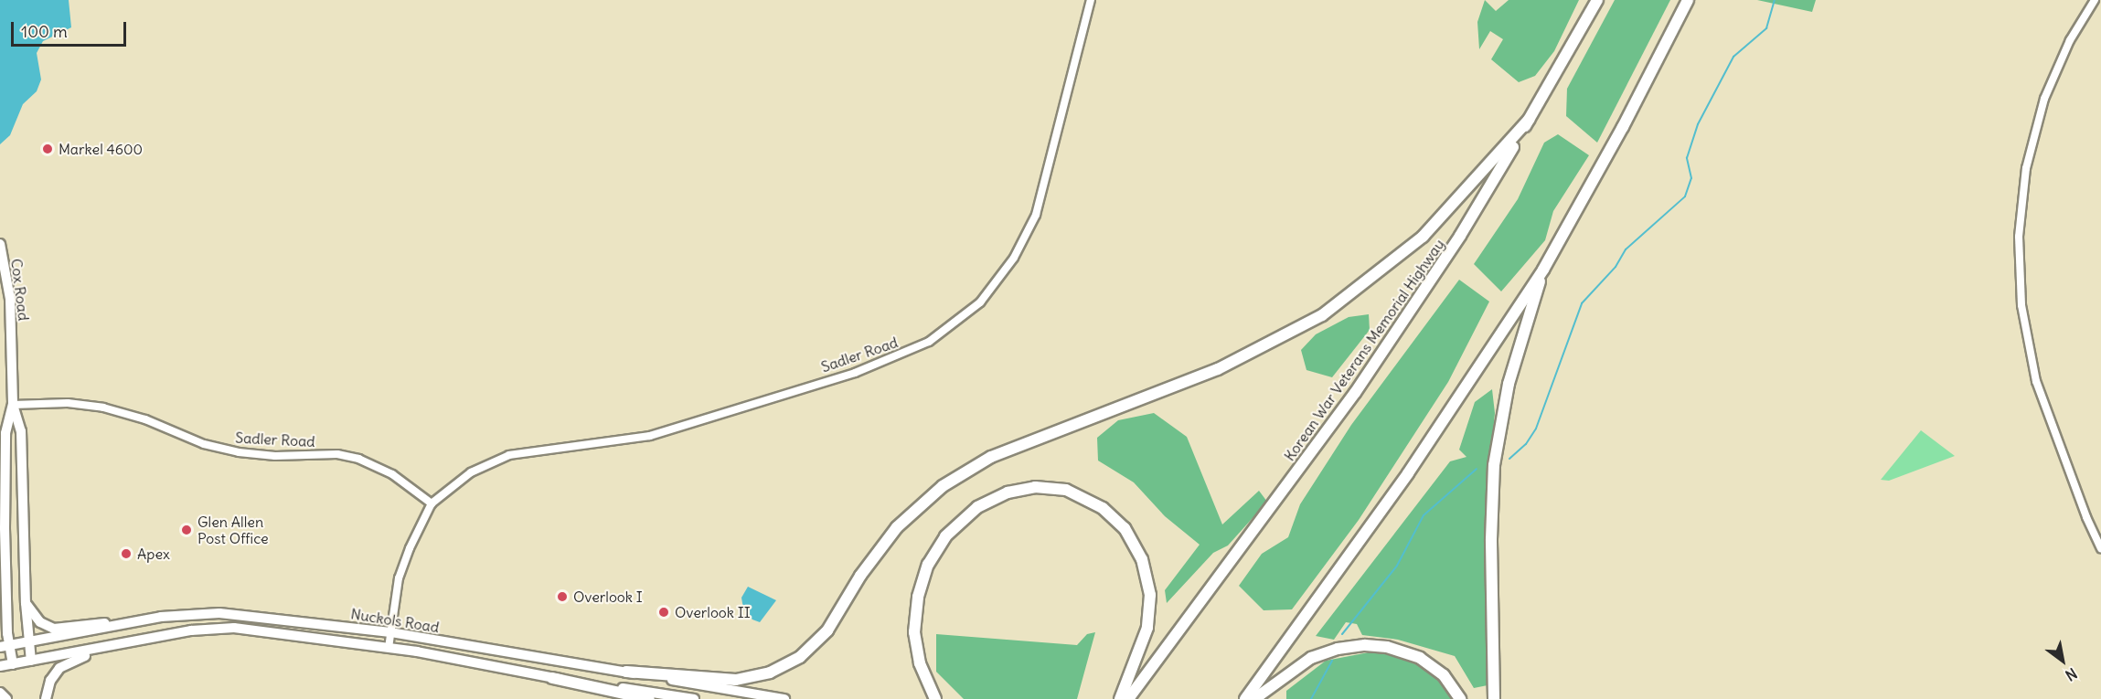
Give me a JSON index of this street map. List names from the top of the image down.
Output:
{
  "streets": {
    "highway": ["Korean War Veterans Memorial Highway"],
    "main road": ["Cox Road", "Nuckols Road"],
    "street": ["Sadler Road"]
  },
  "crossings": [
    ["Cox Road", "Sadler Road"],
    ["Cox Road", "Nuckols Road"],
    ["Sadler Road", "Nuckols Road"]
  ],
  "places": [
    "Markel 4600",
    "Glen Allen Post Office",
    "Apex",
    "Overlook I",
    "Overlook II"
  ],
  "scale_bar": "100 m",
  "north": "bottom right"
}
